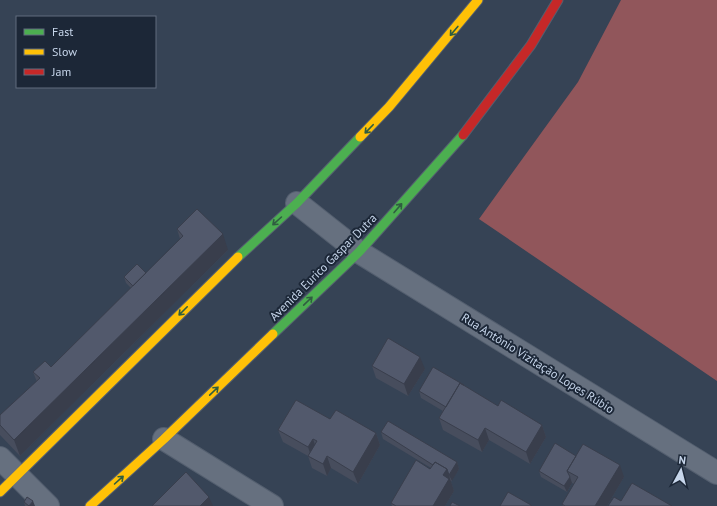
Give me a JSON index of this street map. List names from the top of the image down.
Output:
{
  "streets": {
    "street": ["Avenida Eurico Gaspar Dutra", "Rua Antônio Vizitação Lopes Rúbio"]
  },
  "crossings": [
    ["Avenida Eurico Gaspar Dutra", "Rua Antônio Vizitação Lopes Rúbio"]
  ],
  "legend": ["Fast", "Slow", "Jam"],
  "north": "top"
}
